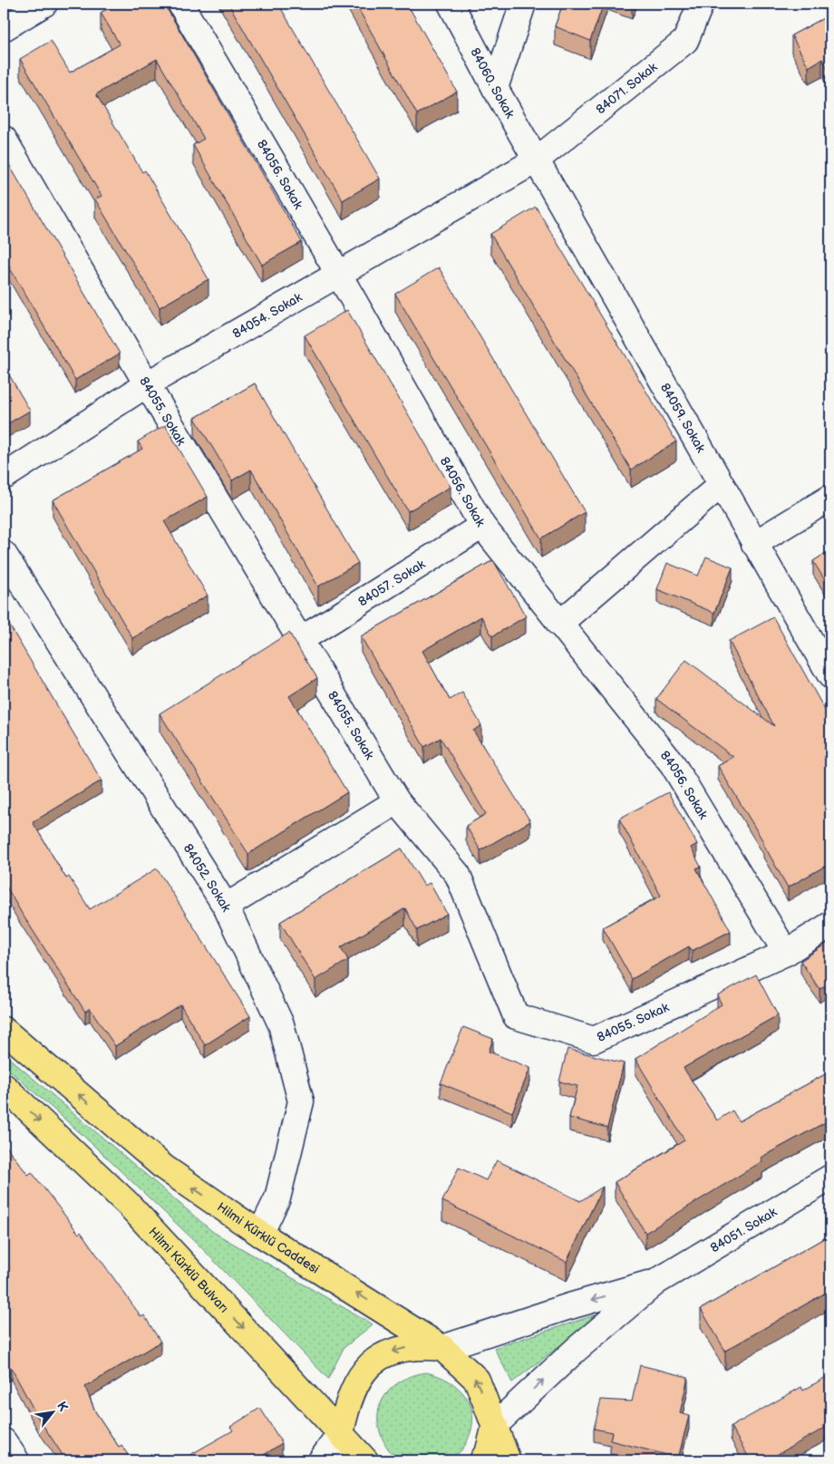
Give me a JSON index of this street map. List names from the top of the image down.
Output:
{
  "streets": {
    "main road": ["Hilmi Kürklü Caddesi", "Hilmi Kürklü Bulvarı"],
    "street": [
      "84060. Sokak",
      "84071. Sokak",
      "84056. Sokak",
      "84054. Sokak",
      "84055. Sokak",
      "84059. Sokak",
      "84057. Sokak",
      "84052. Sokak",
      "84051. Sokak"
    ]
  },
  "crossings": [
    ["84060. Sokak", "84071. Sokak"],
    ["84060. Sokak", "84054. Sokak"],
    ["84060. Sokak", "84059. Sokak"],
    ["84071. Sokak", "84054. Sokak"],
    ["84071. Sokak", "84059. Sokak"],
    ["84056. Sokak", "84054. Sokak"],
    ["84056. Sokak", "84055. Sokak"],
    ["84056. Sokak", "84057. Sokak"],
    ["84054. Sokak", "84055. Sokak"],
    ["84054. Sokak", "84059. Sokak"],
    ["84055. Sokak", "84057. Sokak"],
    ["84052. Sokak", "Hilmi Kürklü Caddesi"]
  ],
  "one_way": ["Hilmi Kürklü Caddesi", "Hilmi Kürklü Bulvarı"],
  "north": "top right"
}
